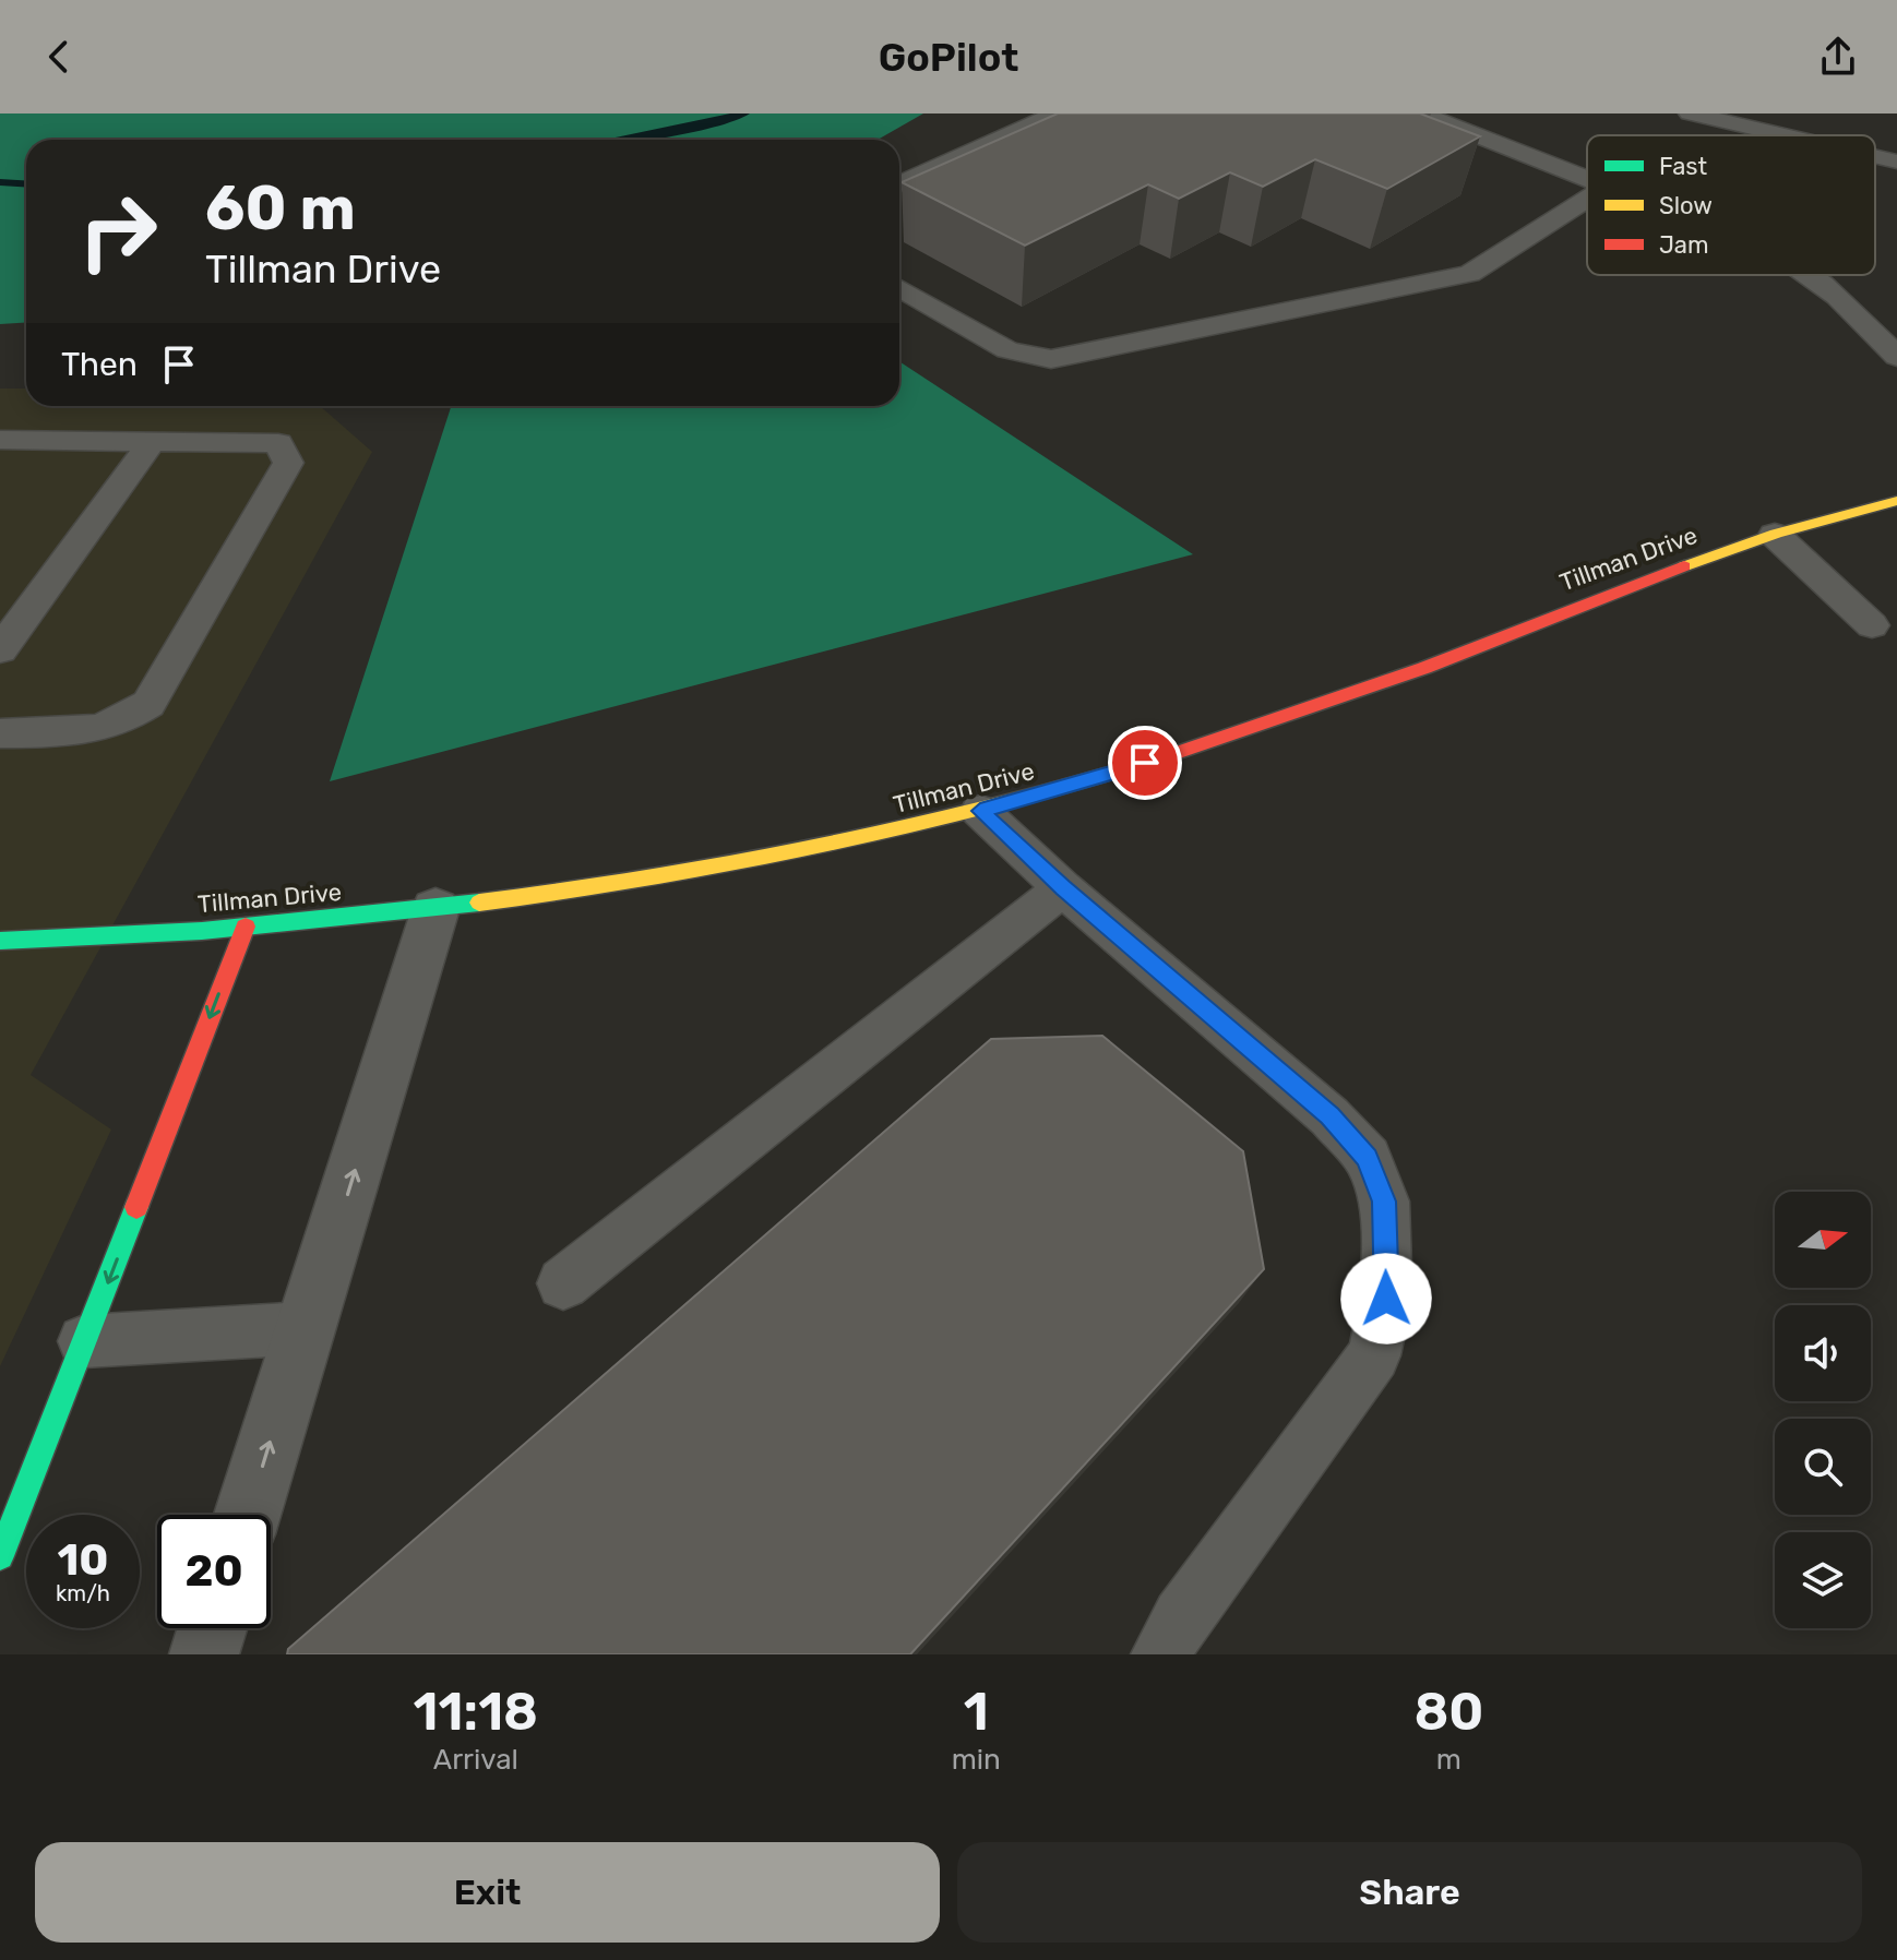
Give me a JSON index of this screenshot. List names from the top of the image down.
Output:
{
  "streets": {
    "street": ["Tillman Drive"]
  },
  "legend": ["Fast", "Slow", "Jam"],
  "north": "right",
  "page": {
    "header": "GoPilot",
    "turn": ["60 m", "Tillman Drive"],
    "then": "Then",
    "speed": "10 km/h",
    "limit": "20",
    "eta": [
      "11:18",
      "Arrival",
      "1",
      "min",
      "80",
      "m"
    ],
    "buttons": ["Exit", "Share"]
  }
}
